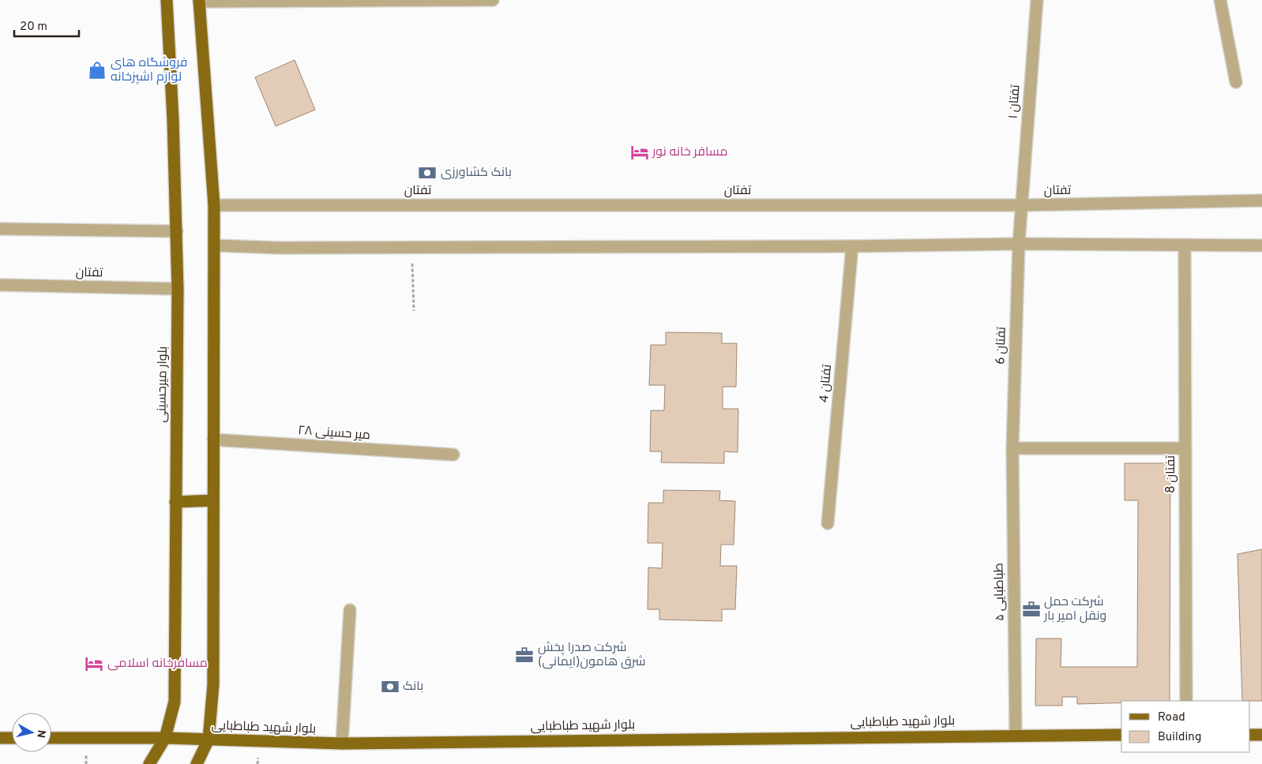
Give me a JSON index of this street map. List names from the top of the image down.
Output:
{
  "streets": {
    "main road": ["بلوار میرحسینی", "بلوار شهید طباطبایی"],
    "street": [
      "تفتان ۱",
      "تفتان",
      "تفتان 6",
      "تفتان 4",
      "میر حسینی ۲۸",
      "تفتان 8",
      "طباطبایی ۵"
    ]
  },
  "crossings": [
    ["تفتان ۱", "تفتان"],
    ["تفتان ۱", "تفتان 6"],
    ["تفتان", "بلوار میرحسینی"],
    ["تفتان 6", "طباطبایی ۵"],
    ["بلوار میرحسینی", "بلوار شهید طباطبایی"],
    ["طباطبایی ۵", "بلوار شهید طباطبایی"]
  ],
  "places": {
    "shop": ["فروشگاه های لوازم اشپزخانه"],
    "hotel": ["مسافر خانه نور", "مسافرخانه اسلامی"],
    "bank": ["بانک کشاورزی", "بانک"],
    "office": ["شرکت حمل ونقل امیر بار", "شرکت صدرا پخش شرق هامون(ایمانی)"]
  },
  "legend": ["Road", "Building"],
  "scale_bar": "20 m",
  "north": "right"
}
